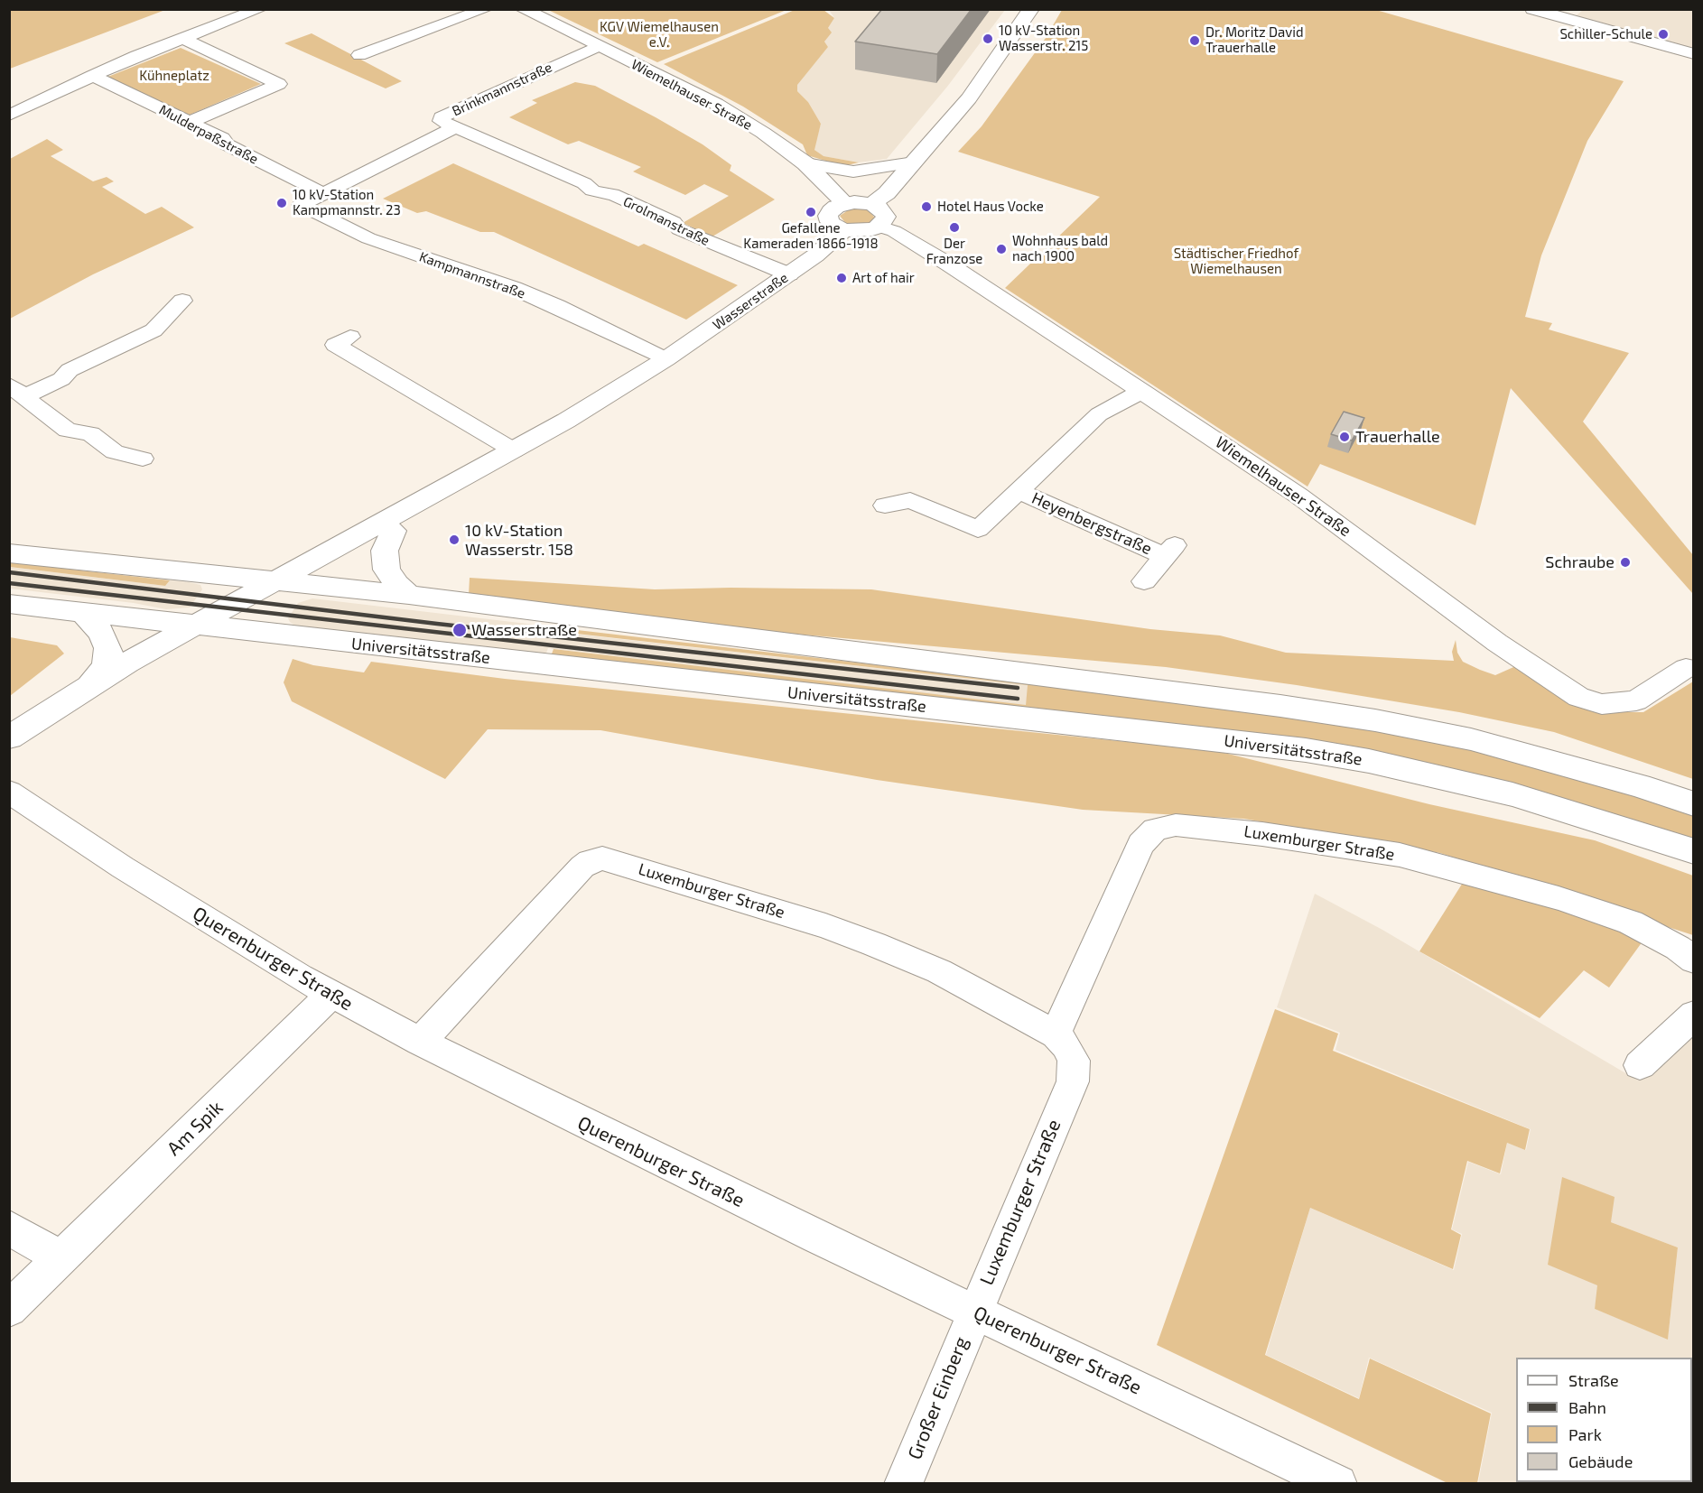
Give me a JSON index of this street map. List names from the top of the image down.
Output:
{
  "streets": {
    "main road": ["Wiemelhauser Straße", "Wasserstraße", "Universitätsstraße"],
    "street": [
      "Brinkmannstraße",
      "Mulderpaßstraße",
      "Grolmanstraße",
      "Kampmannstraße",
      "Heyenbergstraße",
      "Luxemburger Straße",
      "Querenburger Straße",
      "Am Spik",
      "Großer Einberg"
    ]
  },
  "crossings": [
    ["Brinkmannstraße", "Wiemelhauser Straße"],
    ["Brinkmannstraße", "Mulderpaßstraße"],
    ["Brinkmannstraße", "Grolmanstraße"],
    ["Brinkmannstraße", "Kampmannstraße"],
    ["Wiemelhauser Straße", "Heyenbergstraße"],
    ["Mulderpaßstraße", "Kampmannstraße"],
    ["Grolmanstraße", "Wasserstraße"],
    ["Kampmannstraße", "Wasserstraße"],
    ["Wasserstraße", "Universitätsstraße"],
    ["Luxemburger Straße", "Querenburger Straße"],
    ["Luxemburger Straße", "Großer Einberg"],
    ["Querenburger Straße", "Am Spik"],
    ["Querenburger Straße", "Großer Einberg"]
  ],
  "parks": ["KGV Wiemelhausen e.V.", "Kühneplatz", "Städtischer Friedhof Wiemelhausen"],
  "places": [
    "Schiller-Schule",
    "10 kV-Station Wasserstr. 215",
    "Dr. Moritz David Trauerhalle",
    "10 kV-Station Kampmannstr. 23",
    "Hotel Haus Vocke",
    "Gefallene Kameraden 1866-1918",
    "Der Franzose",
    "Wohnhaus bald nach 1900",
    "Art of hair",
    "Trauerhalle",
    "10 kV-Station Wasserstr. 158",
    "Schraube",
    "Wasserstraße"
  ],
  "legend": [
    "Straße",
    "Bahn",
    "Park",
    "Gebäude"
  ]
}
